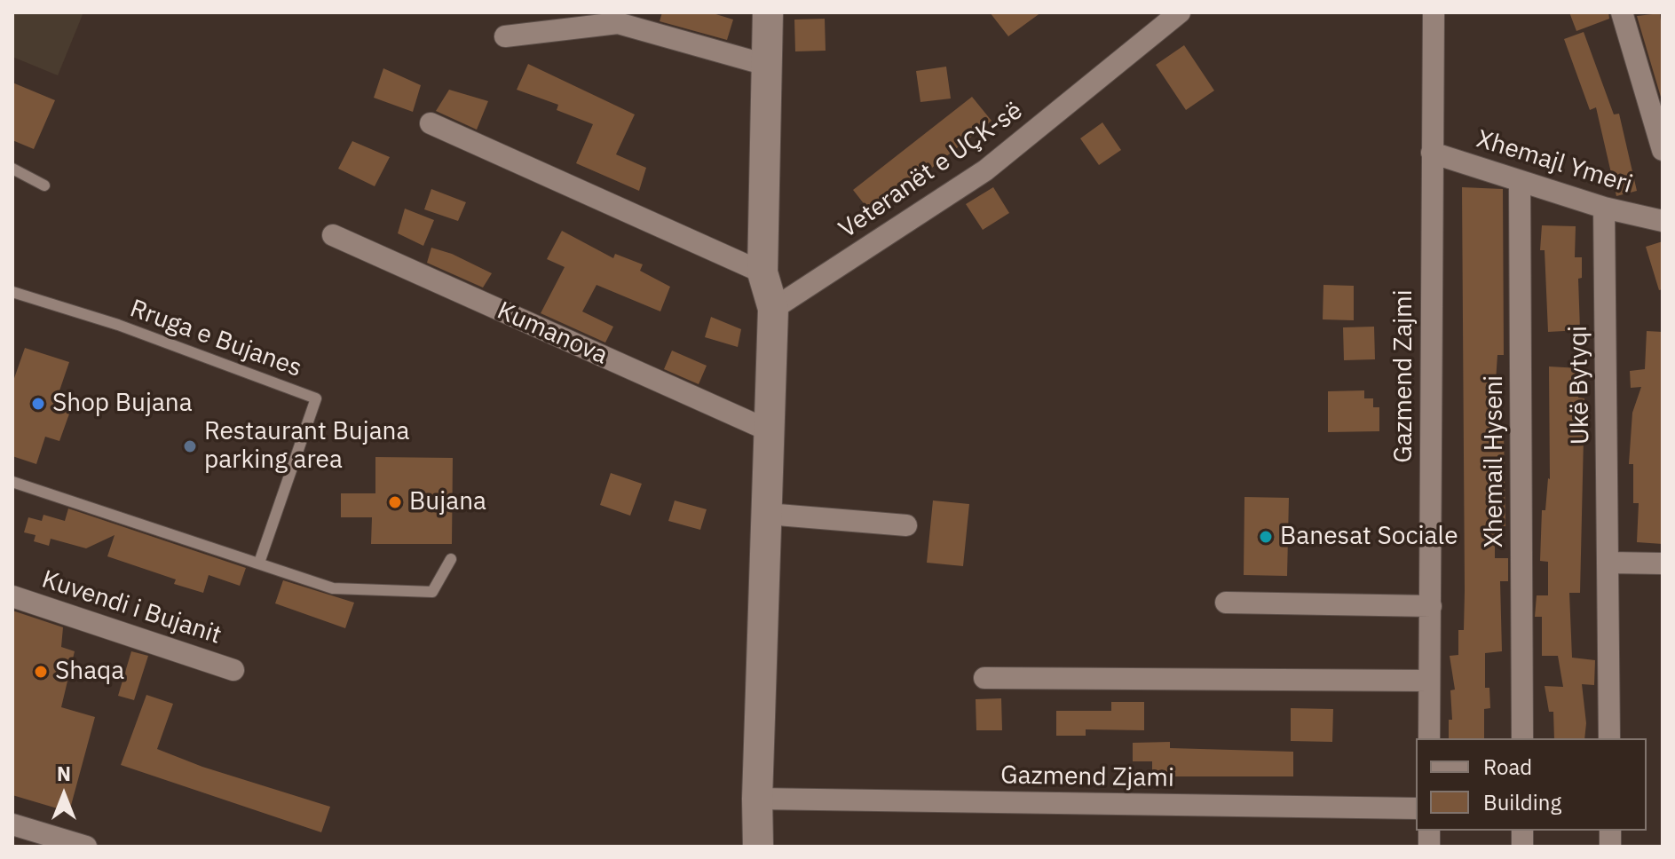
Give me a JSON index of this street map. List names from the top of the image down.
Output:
{
  "streets": {
    "street": [
      "Xhemajl Ymeri",
      "Veteranët e UÇK-së",
      "Kumanova",
      "Gazmend Zajmi",
      "Ukë Bytyqi",
      "Xhemail Hyseni",
      "Kuvendi i Bujanit",
      "Gazmend Zjami"
    ],
    "lane": ["Rruga e Bujanes"]
  },
  "crossings": [
    ["Xhemajl Ymeri", "Gazmend Zajmi"],
    ["Xhemajl Ymeri", "Ukë Bytyqi"],
    ["Xhemajl Ymeri", "Xhemail Hyseni"]
  ],
  "places": [
    "Shop Bujana",
    "Restaurant Bujana parking area",
    "Bujana",
    "Banesat Sociale",
    "Shaqa"
  ],
  "legend": ["Road", "Building"],
  "north": "top"
}
